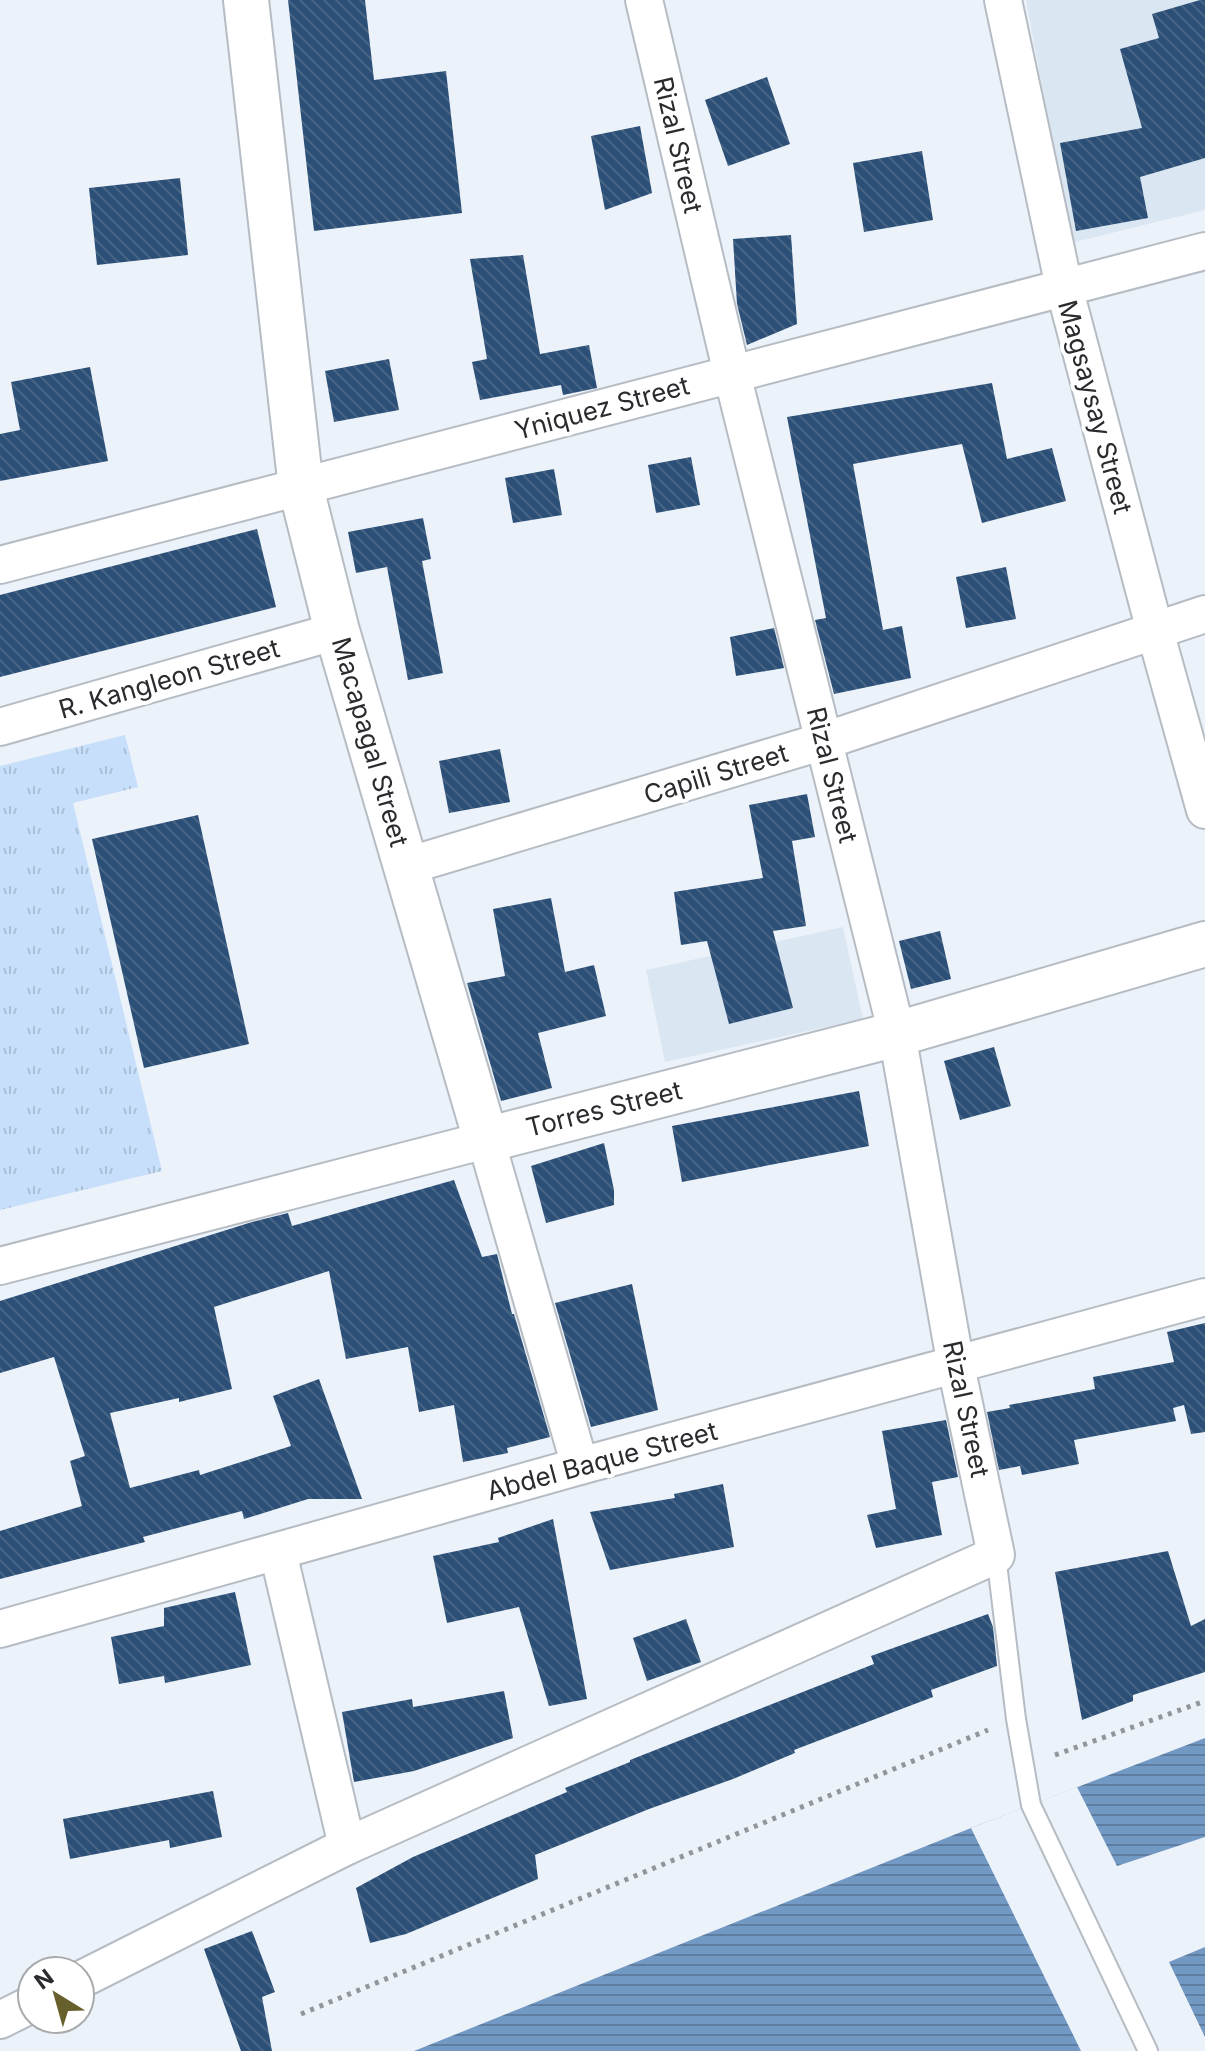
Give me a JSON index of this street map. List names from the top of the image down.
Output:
{
  "streets": {
    "street": [
      "Rizal Street",
      "Magsaysay Street",
      "Yniquez Street",
      "R. Kangleon Street",
      "Macapagal Street",
      "Capili Street",
      "Torres Street",
      "Abdel Baque Street"
    ]
  },
  "crossings": [
    ["Rizal Street", "Yniquez Street"],
    ["Rizal Street", "Capili Street"],
    ["Rizal Street", "Torres Street"],
    ["Rizal Street", "Abdel Baque Street"],
    ["Magsaysay Street", "Yniquez Street"],
    ["Magsaysay Street", "Capili Street"],
    ["Yniquez Street", "Macapagal Street"],
    ["R. Kangleon Street", "Macapagal Street"],
    ["Macapagal Street", "Capili Street"],
    ["Macapagal Street", "Torres Street"],
    ["Macapagal Street", "Abdel Baque Street"]
  ],
  "north": "top left"
}
